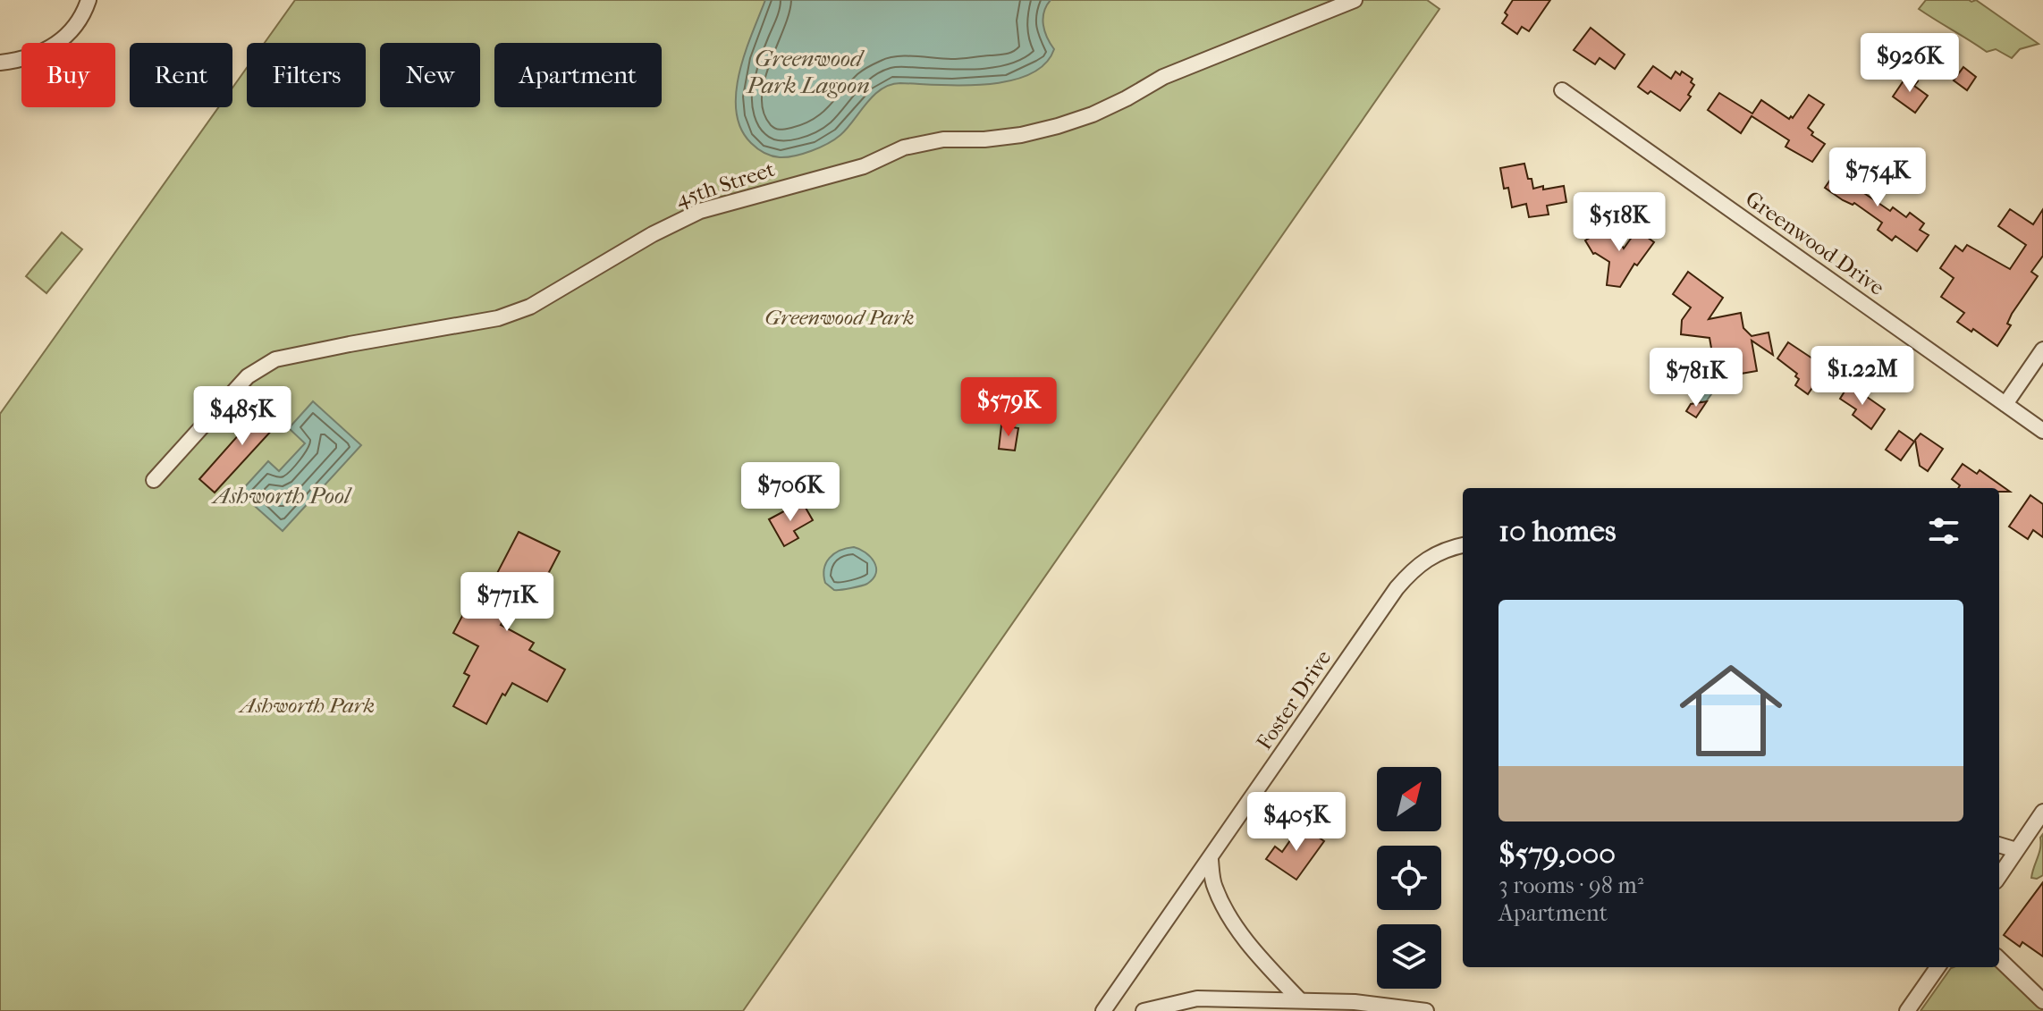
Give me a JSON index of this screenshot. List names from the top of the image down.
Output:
{
  "streets": {
    "street": ["45th Street", "Greenwood Drive", "Foster Drive"]
  },
  "water": ["Greenwood Park Lagoon", "Ashworth Pool"],
  "parks": ["Greenwood Park", "Ashworth Park"],
  "north": "top right",
  "page": {
    "price": [
      "$926K",
      "$754K",
      "$518K",
      "$1.22M",
      "$781K",
      "$579K",
      "$485K",
      "$706K",
      "$771K",
      "$405K"
    ],
    "chip": [
      "Buy",
      "Rent",
      "Filters",
      "New",
      "Apartment"
    ],
    "heading": "10 homes",
    "list": [
      {
        "name": "$579,000",
        "note": "3 rooms · 98 m² · Apartment"
      }
    ]
  }
}
